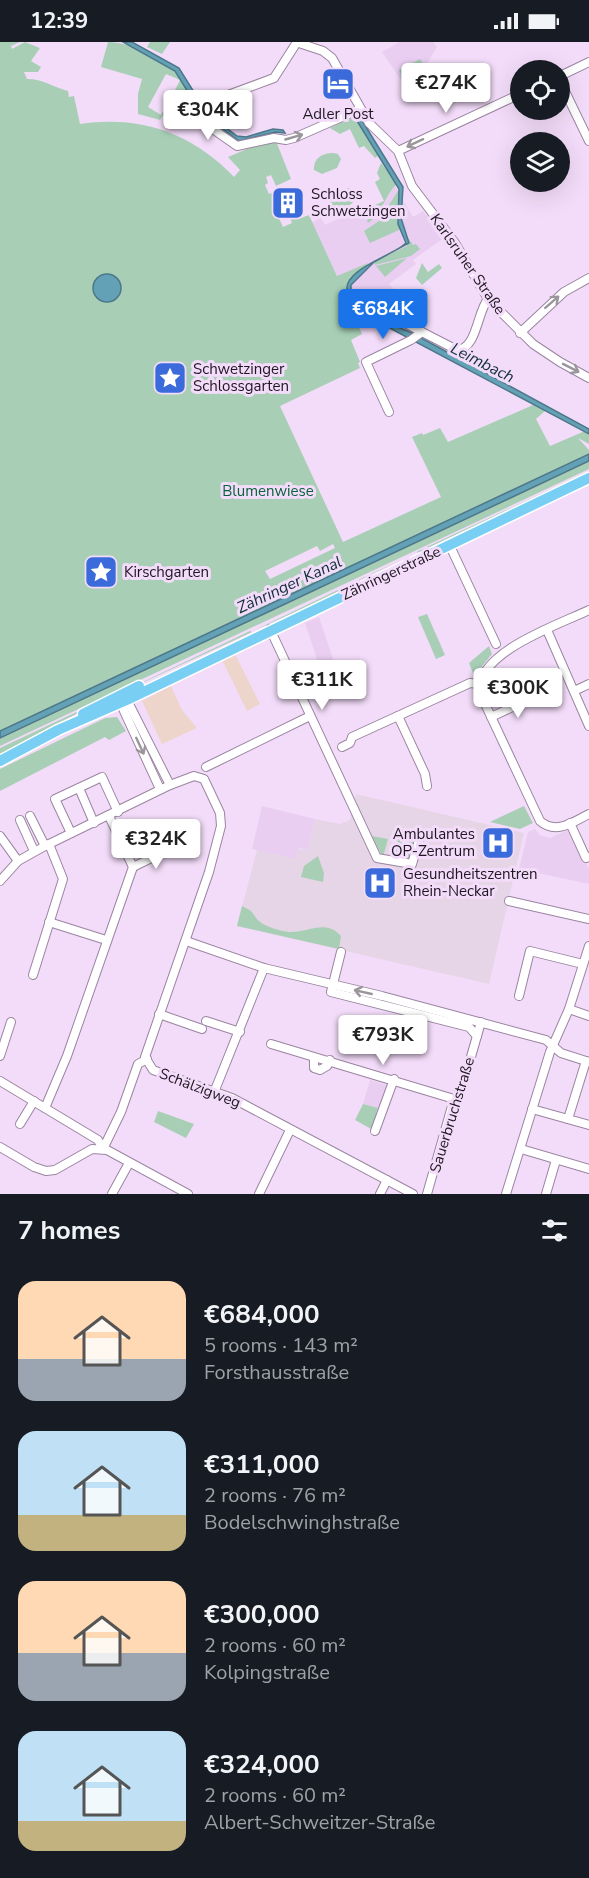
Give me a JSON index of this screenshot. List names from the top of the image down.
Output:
{
  "streets": {
    "main road": ["Zähringerstraße"],
    "street": ["Karlsruher Straße", "Schälzigweg", "Sauerbruchstraße"]
  },
  "water": ["Leimbach", "Zähringer Kanal"],
  "parks": ["Blumenwiese"],
  "places": {
    "hotel": ["Adler Post"],
    "building": ["Schloss Schwetzingen"],
    "place": ["Schwetzinger Schlossgarten", "Kirschgarten"],
    "hospital": ["Ambulantes OP-Zentrum", "Gesundheitszentren Rhein-Neckar"]
  },
  "page": {
    "status": "12:39",
    "price": [
      "€274K",
      "€304K",
      "€684K",
      "€311K",
      "€300K",
      "€324K",
      "€793K"
    ],
    "heading": "7 homes",
    "list": [
      {
        "name": "€684,000",
        "note": "5 rooms · 143 m² · Forsthausstraße"
      },
      {
        "name": "€311,000",
        "note": "2 rooms · 76 m² · Bodelschwinghstraße"
      },
      {
        "name": "€300,000",
        "note": "2 rooms · 60 m² · Kolpingstraße"
      },
      {
        "name": "€324,000",
        "note": "2 rooms · 60 m² · Albert-Schweitzer-Straße"
      }
    ]
  }
}
